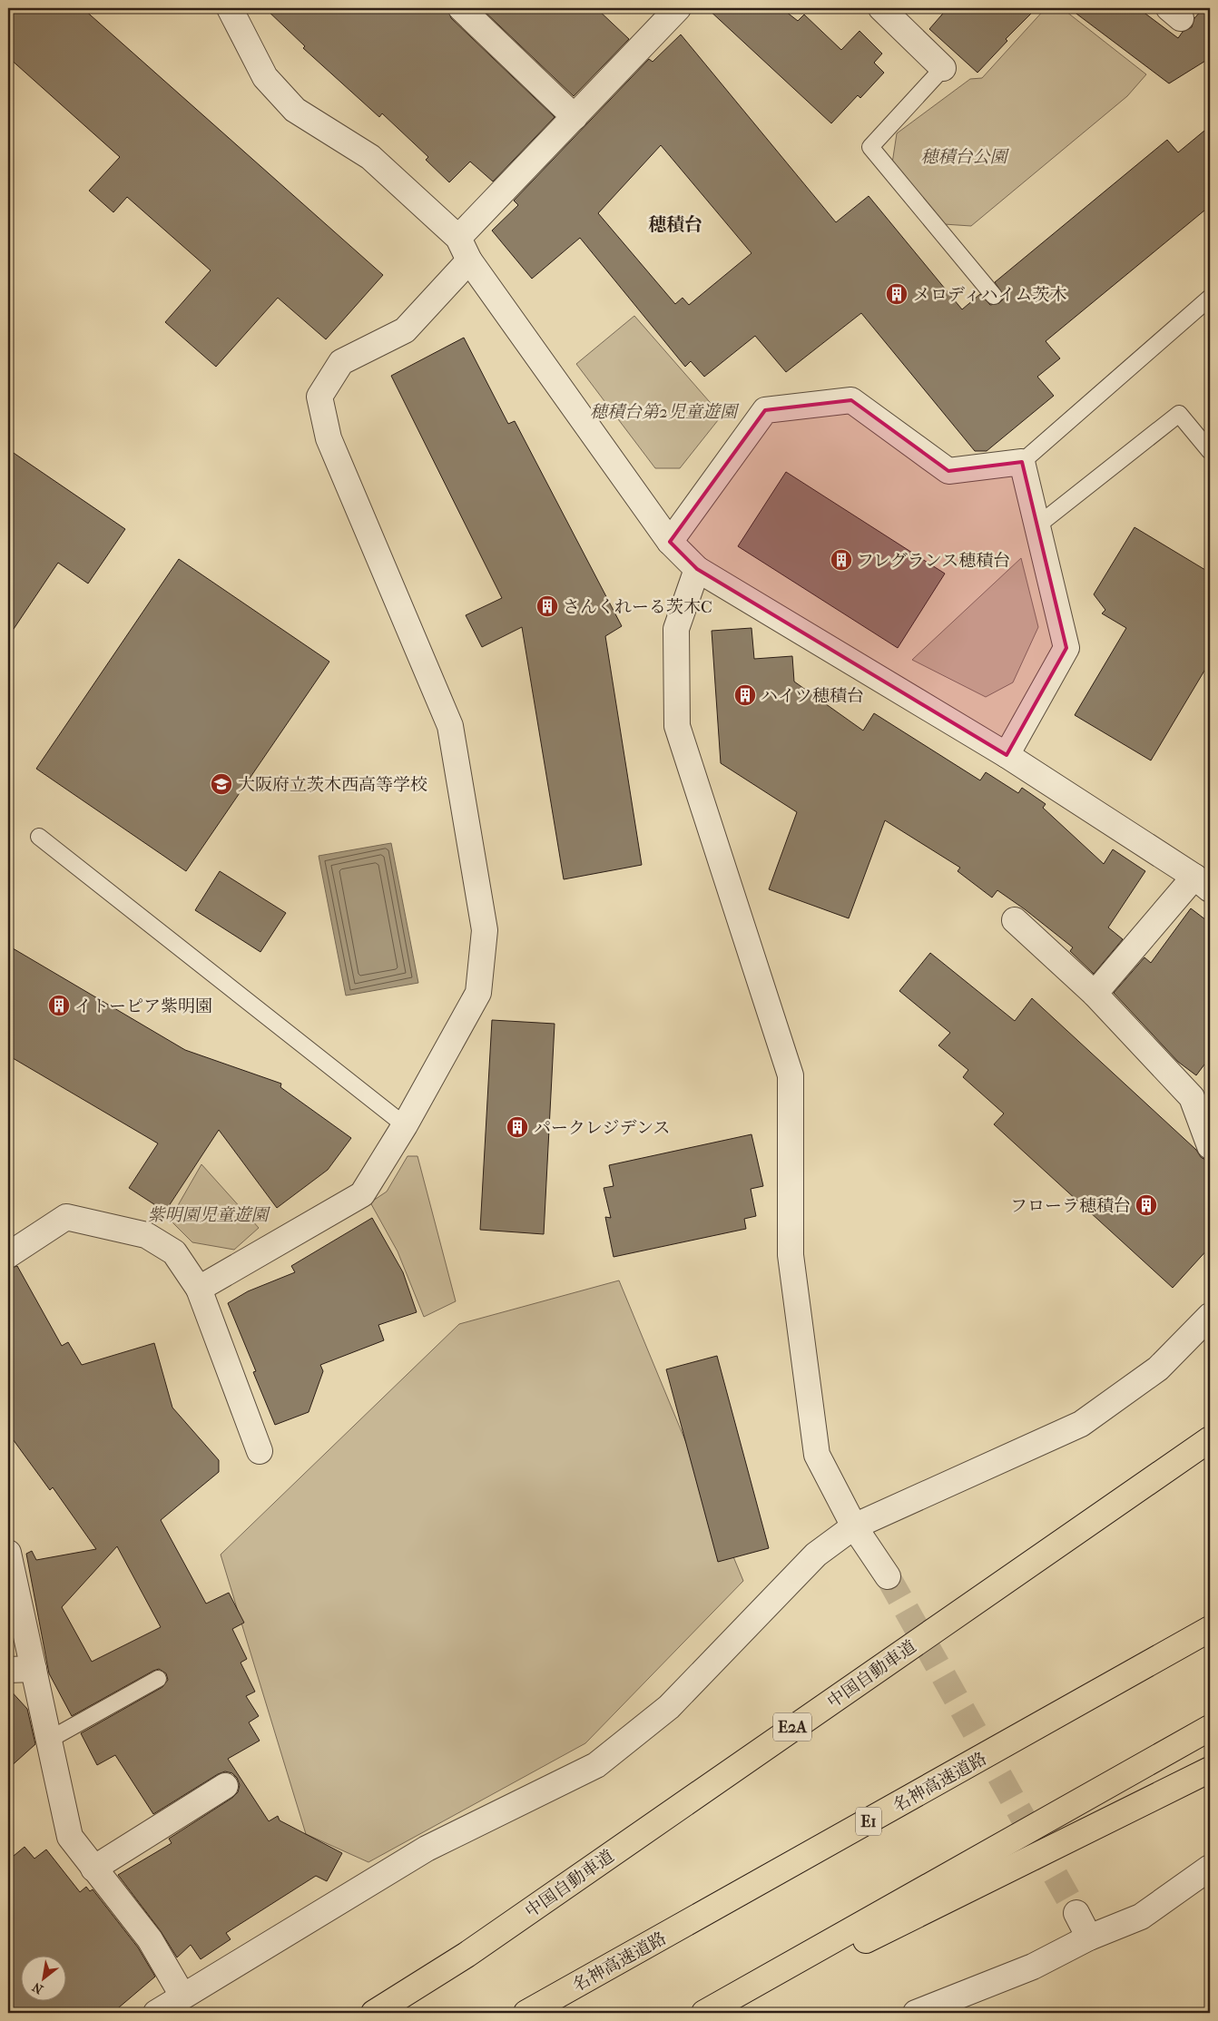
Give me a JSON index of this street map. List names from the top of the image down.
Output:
{
  "streets": {
    "highway": [
      "中国自動車道",
      "E2A",
      "名神高速道路",
      "E1"
    ]
  },
  "districts": ["穂積台"],
  "parks": ["穂積台公園", "穂積台第2児童遊園", "紫明園児童遊園"],
  "places": {
    "building": [
      "メロディハイム茨木",
      "フレグランス穂積台",
      "さんくれーる茨木C",
      "ハイツ穂積台",
      "イトーピア紫明園",
      "パークレジデンス",
      "フローラ穂積台"
    ],
    "school or university": ["大阪府立茨木西高等学校"]
  },
  "north": "bottom left"
}
